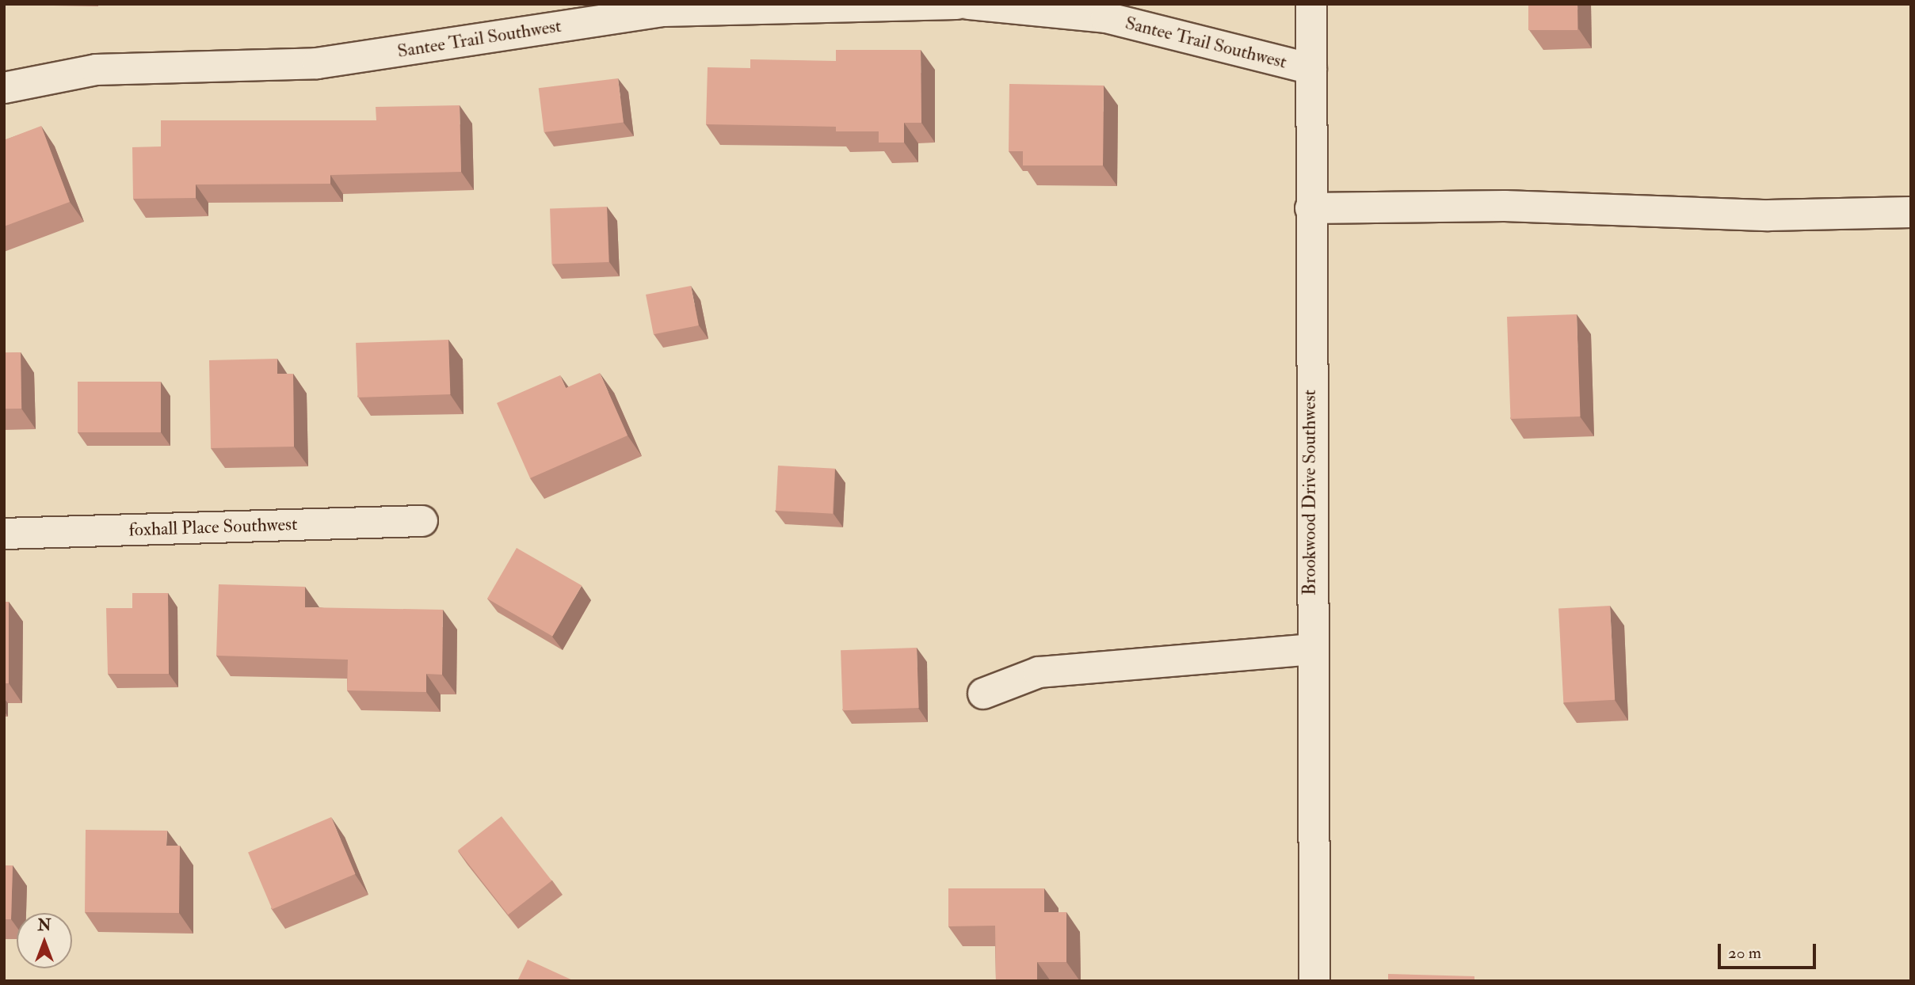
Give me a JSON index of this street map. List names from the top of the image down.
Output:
{
  "streets": {
    "street": ["Santee Trail Southwest", "Brookwood Drive Southwest", "foxhall Place Southwest"]
  },
  "crossings": [
    ["Santee Trail Southwest", "Brookwood Drive Southwest"]
  ],
  "scale_bar": "20 m",
  "north": "top"
}
